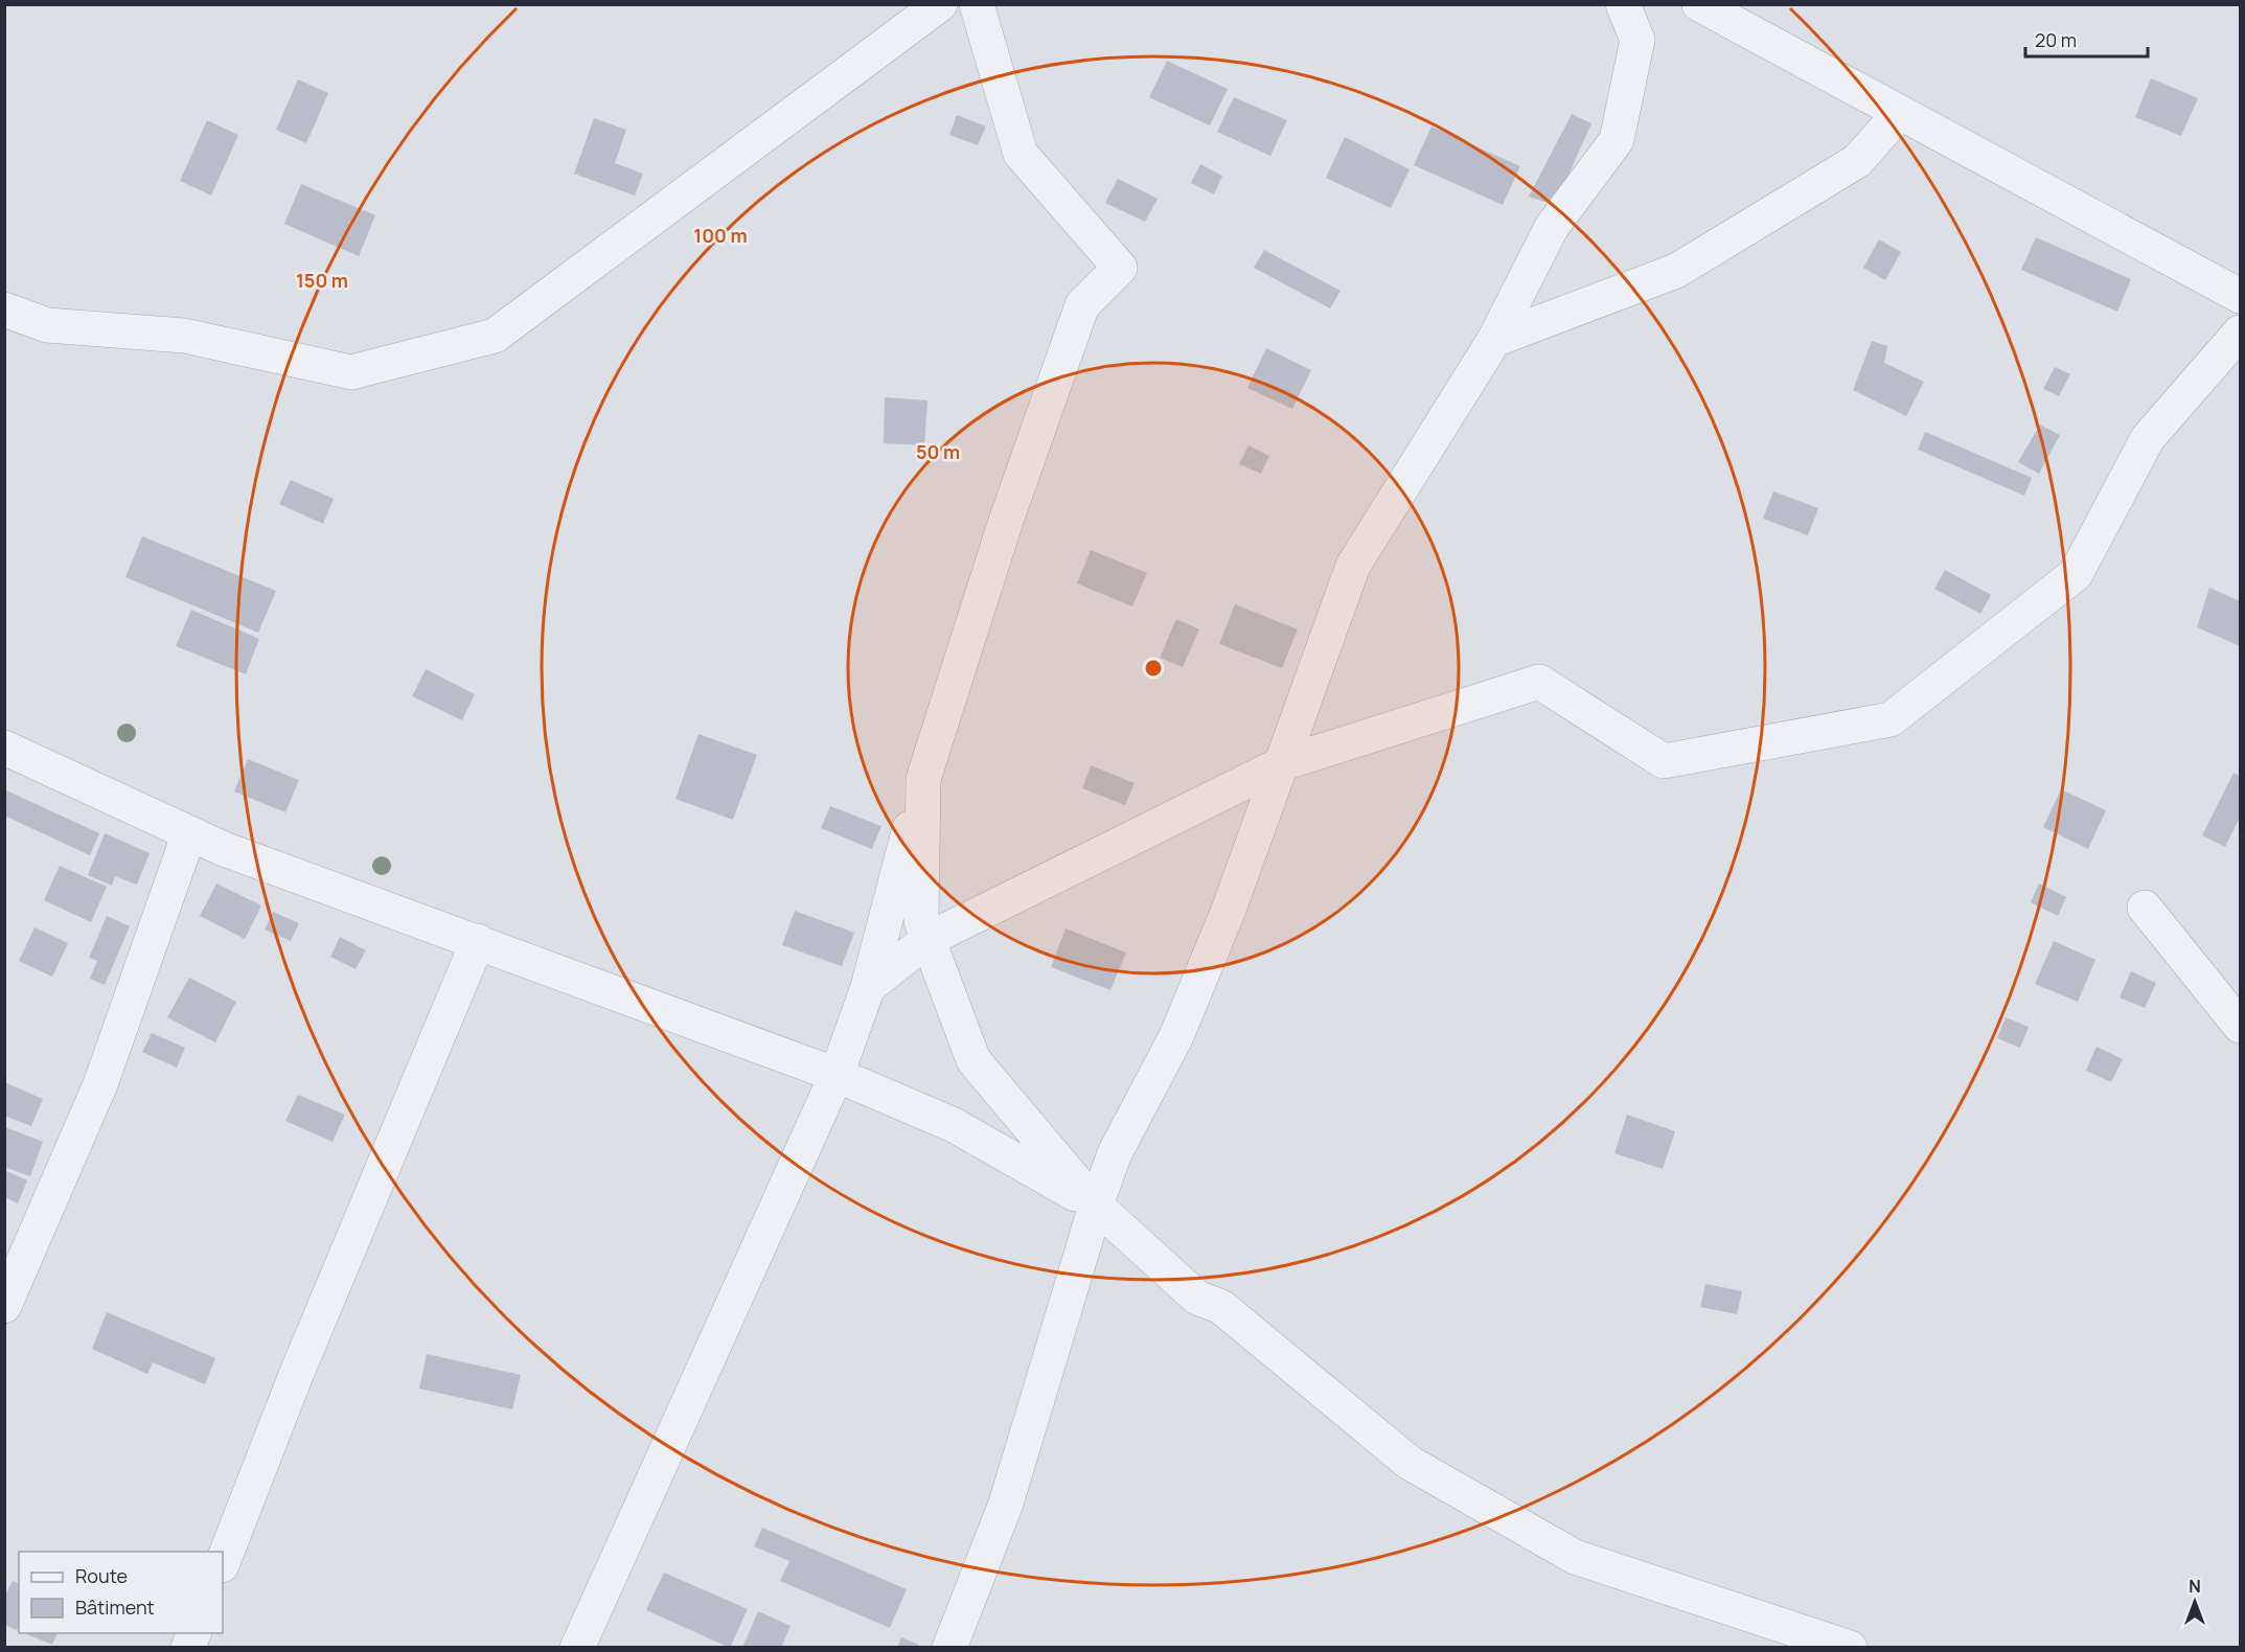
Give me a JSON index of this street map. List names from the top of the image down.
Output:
{
  "legend": ["Route", "Bâtiment"],
  "scale_bar": "20 m",
  "north": "top",
  "rings": ["100 m", "150 m", "50 m"]
}
